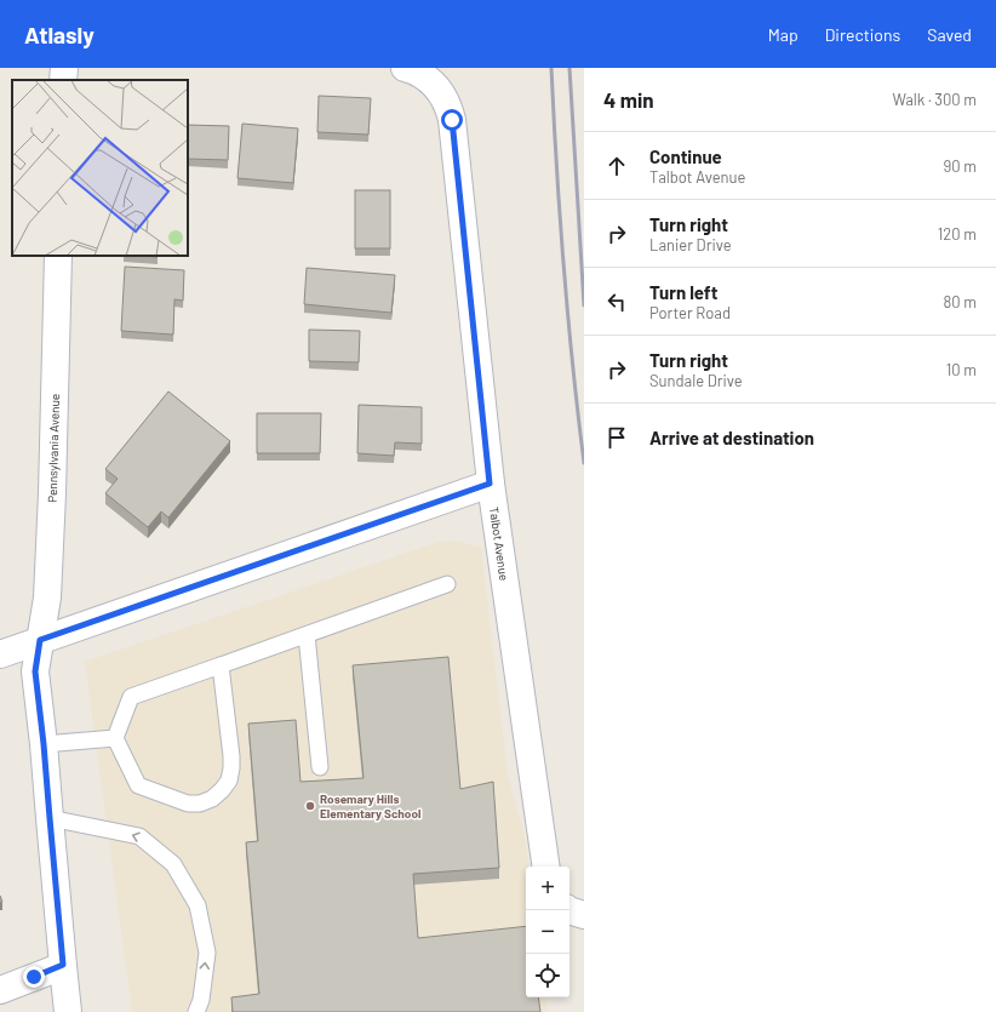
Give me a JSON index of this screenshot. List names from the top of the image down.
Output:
{
  "streets": {
    "street": ["Pennsylvania Avenue", "Talbot Avenue"]
  },
  "places": ["Rosemary Hills Elementary School"],
  "page": {
    "header": "Atlasly",
    "nav": ["Map", "Directions", "Saved"],
    "heading": ["4 min", "Walk · 300 m"],
    "list": [
      ["Continue", "Talbot Avenue", "90 m"],
      ["Turn right", "Lanier Drive", "120 m"],
      ["Turn left", "Porter Road", "80 m"],
      ["Turn right", "Sundale Drive", "10 m"],
      "Arrive at destination"
    ],
    "map_buttons": ["+", "−"]
  }
}
